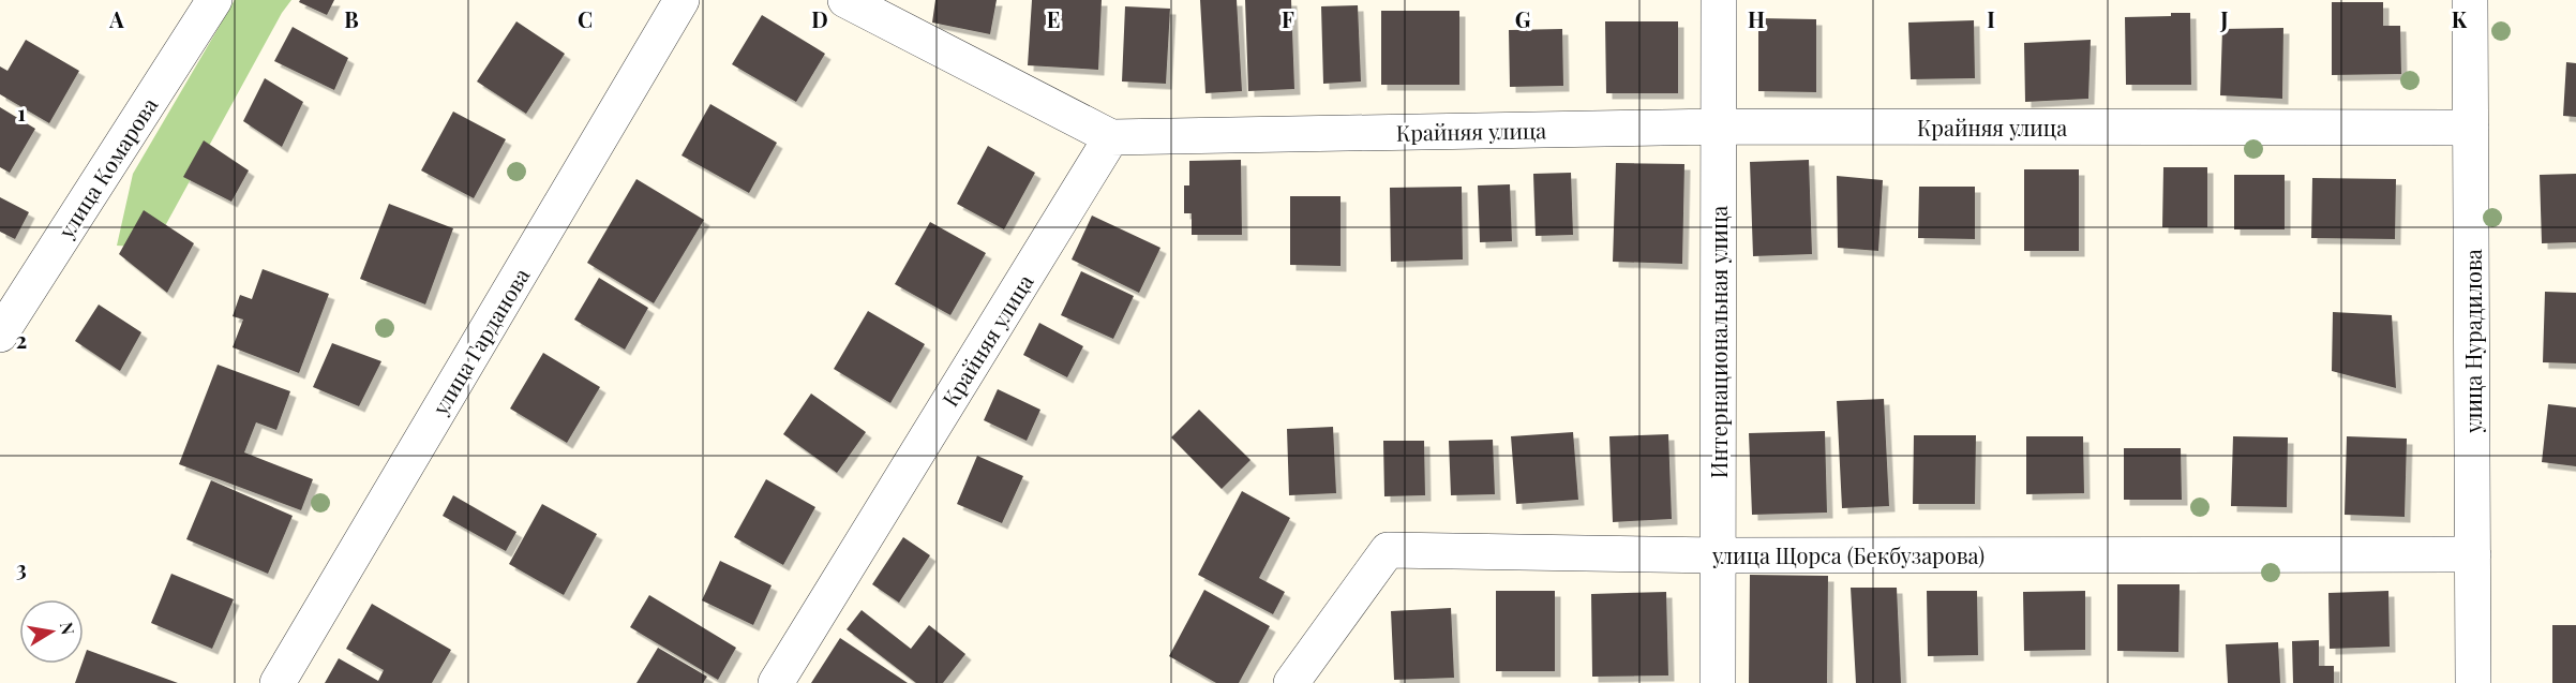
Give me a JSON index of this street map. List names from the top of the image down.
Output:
{
  "streets": {
    "street": [
      "Крайняя улица",
      "улица Комарова",
      "улица Гарданова",
      "улица Нурадилова",
      "Интернациональная улица",
      "улица Щорса (Бекбузарова)"
    ]
  },
  "crossings": [
    ["Крайняя улица", "улица Нурадилова"],
    ["Крайняя улица", "Интернациональная улица"],
    ["улица Нурадилова", "улица Щорса (Бекбузарова)"],
    ["Интернациональная улица", "улица Щорса (Бекбузарова)"]
  ],
  "north": "right",
  "grid": {
    "columns": [
      "A",
      "B",
      "C",
      "D",
      "E",
      "F",
      "G",
      "H",
      "I",
      "J",
      "K"
    ],
    "rows": ["1", "2", "3"]
  }
}
